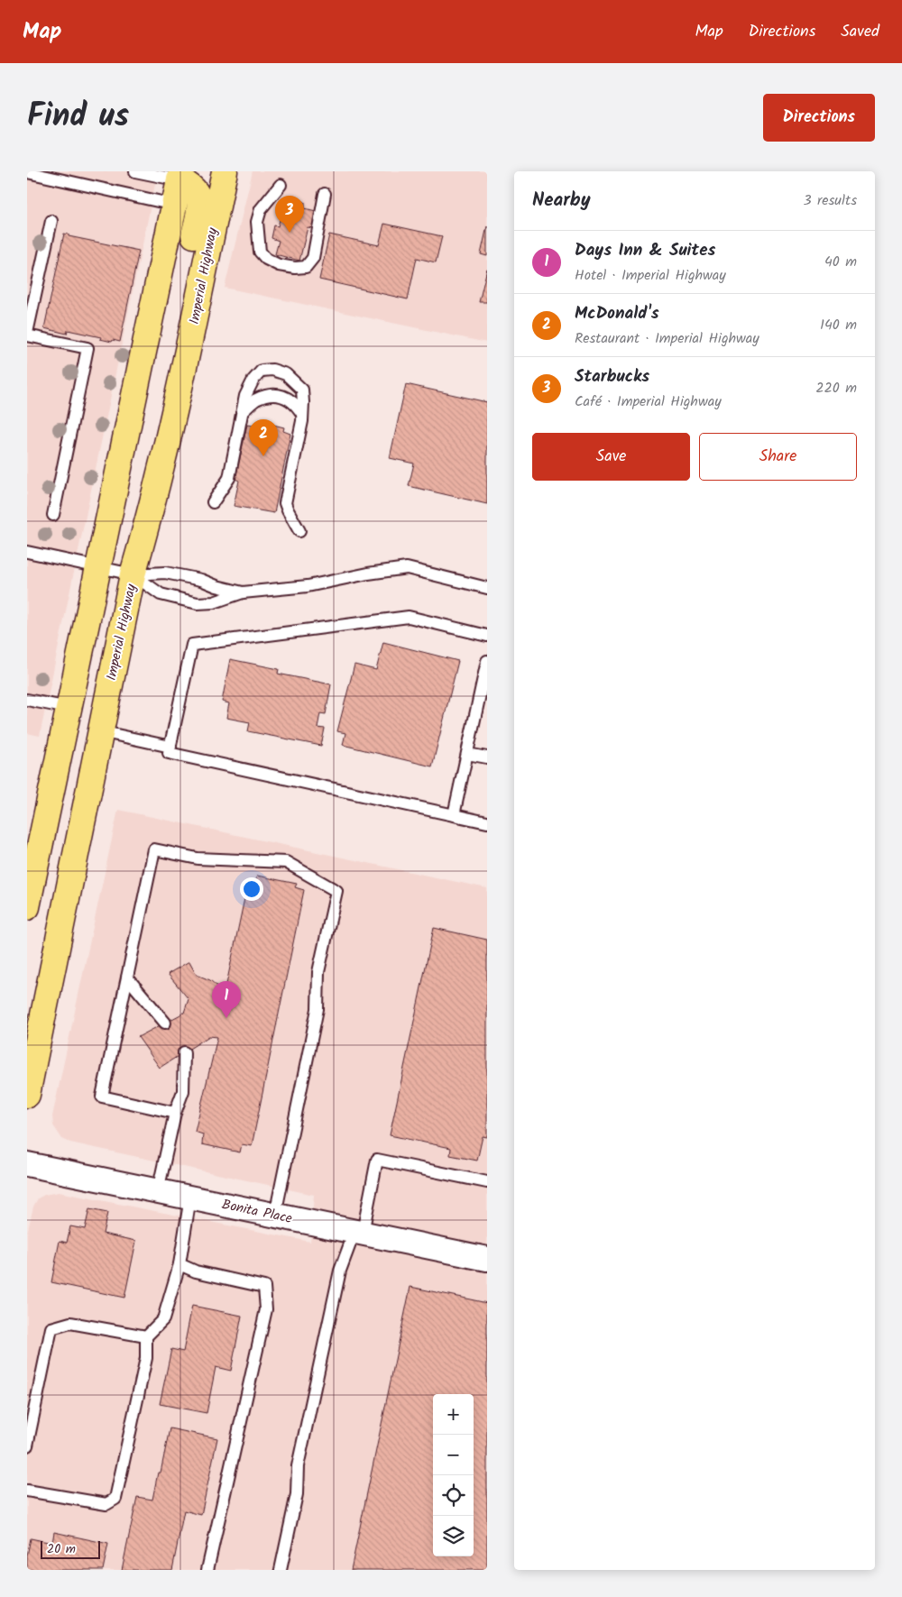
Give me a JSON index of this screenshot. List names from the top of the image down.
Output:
{
  "streets": {
    "main road": ["Imperial Highway"],
    "street": ["Bonita Place"]
  },
  "scale_bar": "20 m",
  "page": {
    "header": "Map",
    "nav": ["Map", "Directions", "Saved"],
    "title": "Find us",
    "buttons": [
      "Directions",
      ["Save", "Share"]
    ],
    "heading": ["Nearby", "3 results"],
    "pins": ["3", "2", "1"],
    "list": [
      {
        "mark": "1",
        "name": "Days Inn & Suites",
        "note": "Hotel · Imperial Highway",
        "value": "40 m"
      },
      {
        "mark": "2",
        "name": "McDonald's",
        "note": "Restaurant · Imperial Highway",
        "value": "140 m"
      },
      {
        "mark": "3",
        "name": "Starbucks",
        "note": "Café · Imperial Highway",
        "value": "220 m"
      }
    ],
    "map_buttons": ["+", "−"],
    "scale": "20 m"
  }
}
